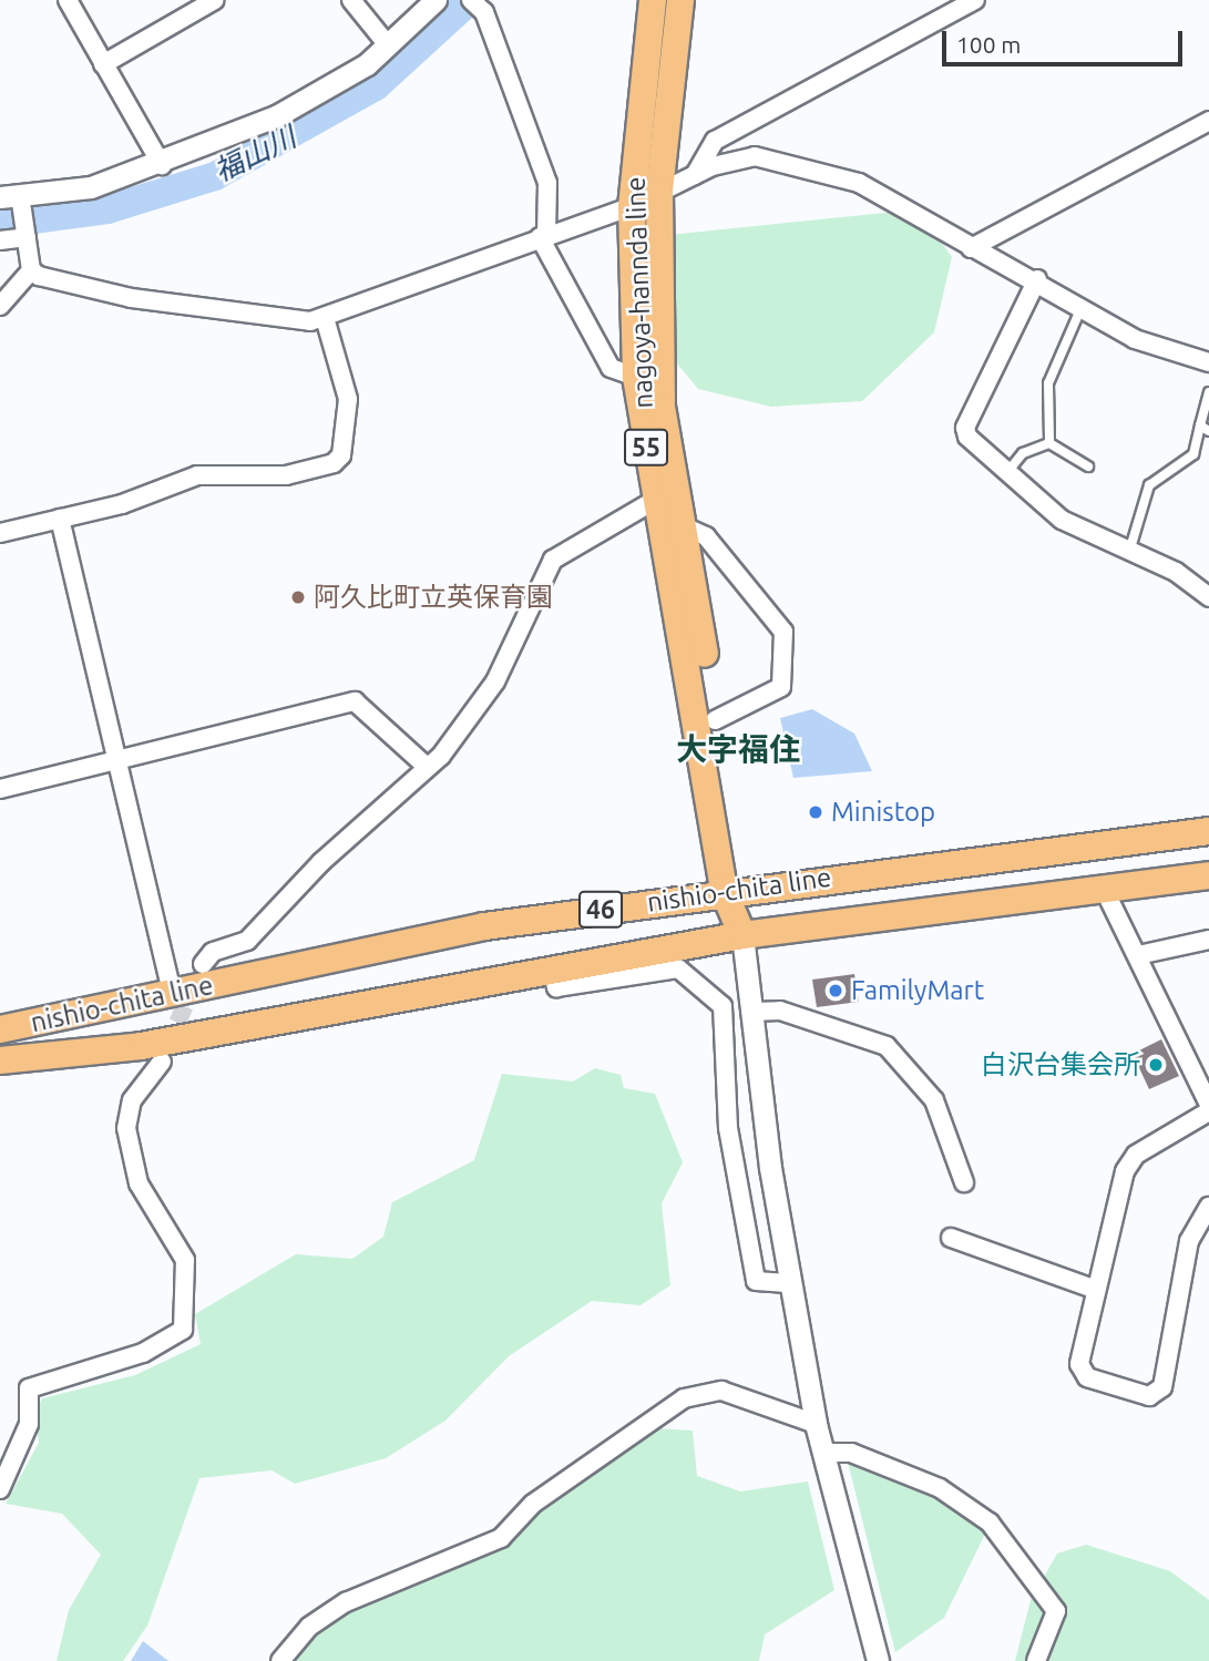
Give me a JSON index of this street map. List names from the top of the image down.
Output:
{
  "streets": {
    "main road": [
      "nagoya-hannda line",
      "55",
      "nishio-chita line",
      "46"
    ]
  },
  "crossings": [
    ["nagoya-hannda line", "nishio-chita line"]
  ],
  "districts": ["大字福住"],
  "water": ["福山川"],
  "places": [
    "阿久比町立英保育園",
    "Ministop",
    "FamilyMart",
    "白沢台集会所"
  ],
  "scale_bar": "100 m"
}
